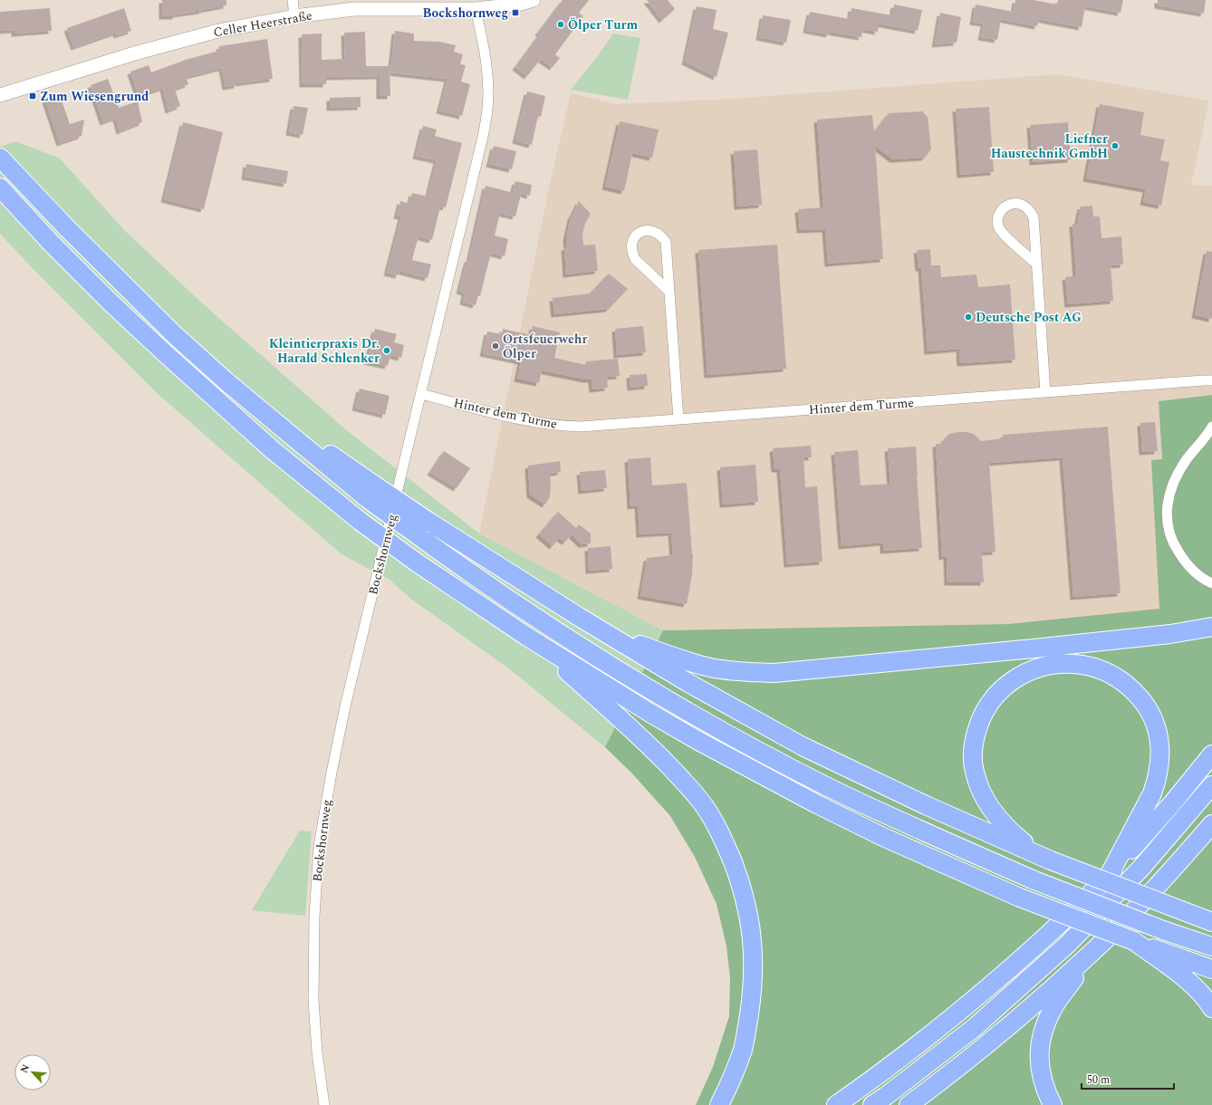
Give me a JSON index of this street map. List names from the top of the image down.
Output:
{
  "streets": {
    "main road": ["Celler Heerstraße"],
    "street": ["Hinter dem Turme", "Bockshornweg"]
  },
  "crossings": [
    ["Celler Heerstraße", "Bockshornweg"],
    ["Hinter dem Turme", "Bockshornweg"]
  ],
  "places": {
    "transit": ["Bockshornweg", "Zum Wiesengrund"],
    "other": [
      "Ölper Turm",
      "Liefner Haustechnik GmbH",
      "Deutsche Post AG",
      "Ortsfeuerwehr Ölper",
      "Kleintierpraxis Dr. Harald Schlenker"
    ]
  },
  "scale_bar": "50 m",
  "north": "top left"
}
